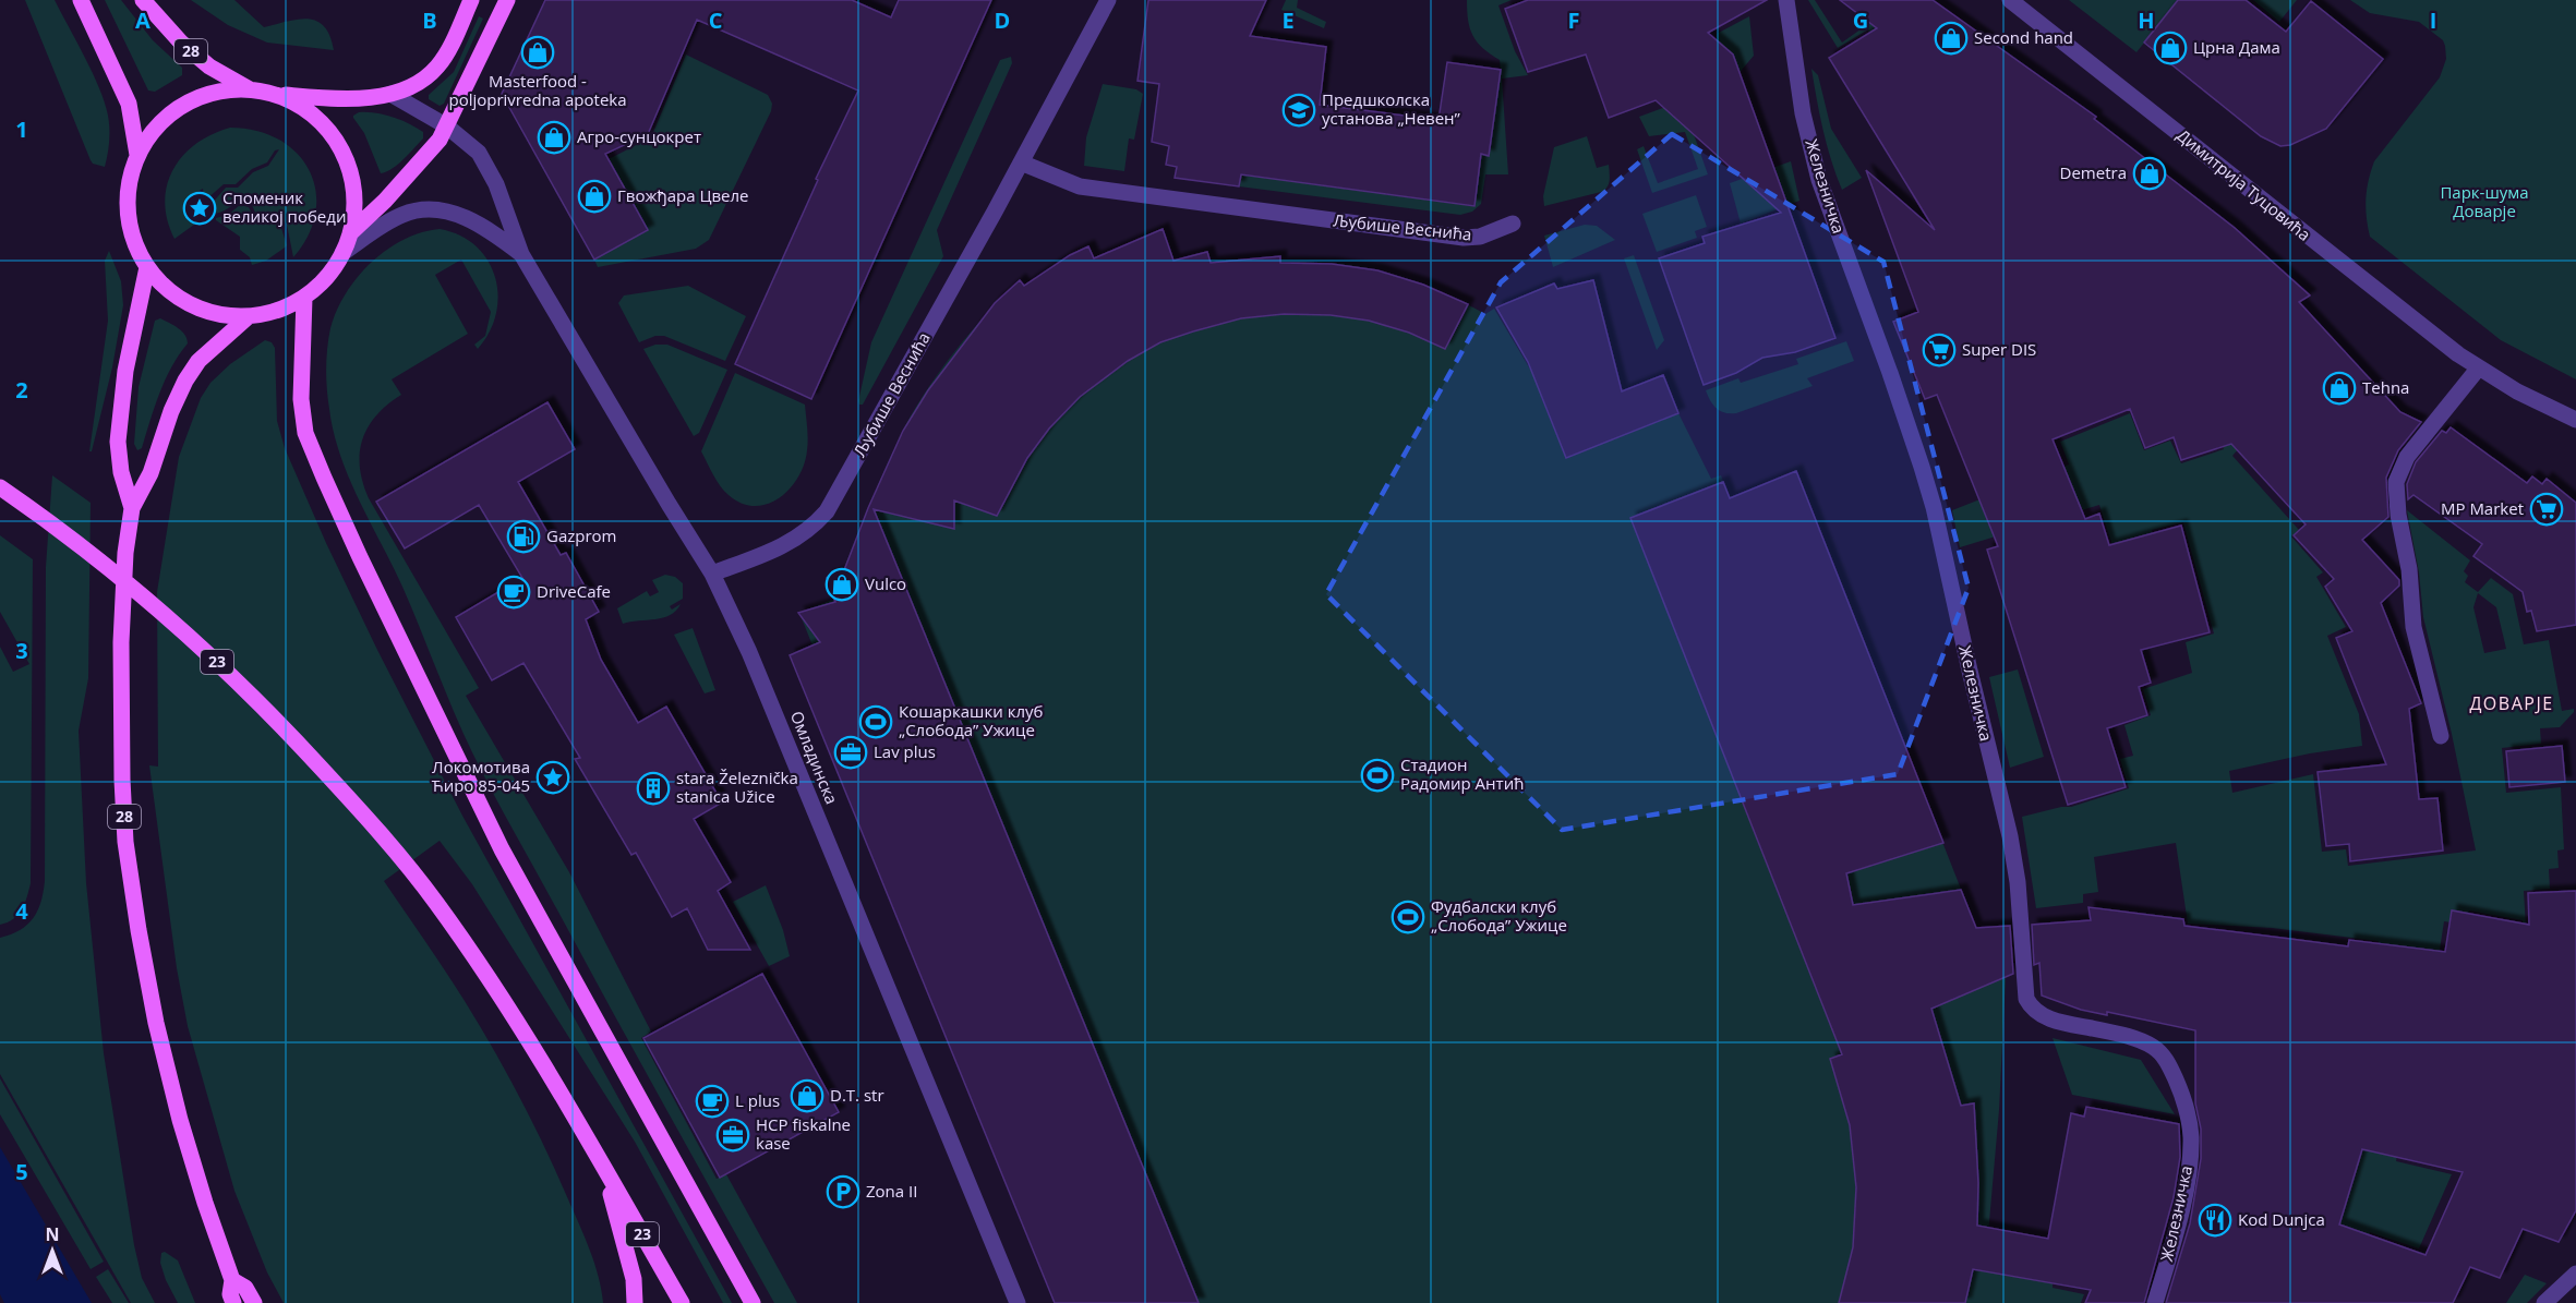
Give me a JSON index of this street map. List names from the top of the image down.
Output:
{
  "streets": {
    "main road": ["28", "23"],
    "street": [
      "Димитрија Туцовића",
      "Железничка",
      "Љубише Веснића",
      "Омладинска"
    ]
  },
  "crossings": [
    ["28", "Омладинска"],
    ["Љубише Веснића", "Омладинска"]
  ],
  "districts": ["ДОВАРЈЕ"],
  "parks": ["Парк-шума Доварје"],
  "places": {
    "shop": [
      "Second hand",
      "Црна Дама",
      "Masterfood - poljoprivredna apoteka",
      "Агро-сунцокрет",
      "Demetra",
      "Гвожђара Цвеле",
      "Tehna",
      "Vulco",
      "D.T. str"
    ],
    "school or university": ["Предшколска установа „Невен”"],
    "place": ["Споменик великој победи", "Локомотива Ћиро 85-045"],
    "supermarket": ["Super DIS", "MP Market"],
    "fuel station": ["Gazprom"],
    "cafe": ["DriveCafe", "L plus"],
    "sports": ["Кошаркашки клуб „Слобода” Ужице", "Стадион Радомир Антић", "Фудбалски клуб „Слобода” Ужице"],
    "office": ["Lav plus", "HCP fiskalne kase"],
    "building": ["stara Železnička stanica Užice"],
    "parking": ["Zona II"],
    "restaurant": ["Kod Dunjca"]
  },
  "north": "top",
  "grid": {
    "columns": [
      "A",
      "B",
      "C",
      "D",
      "E",
      "F",
      "G",
      "H",
      "I"
    ],
    "rows": [
      "1",
      "2",
      "3",
      "4",
      "5"
    ]
  }
}
